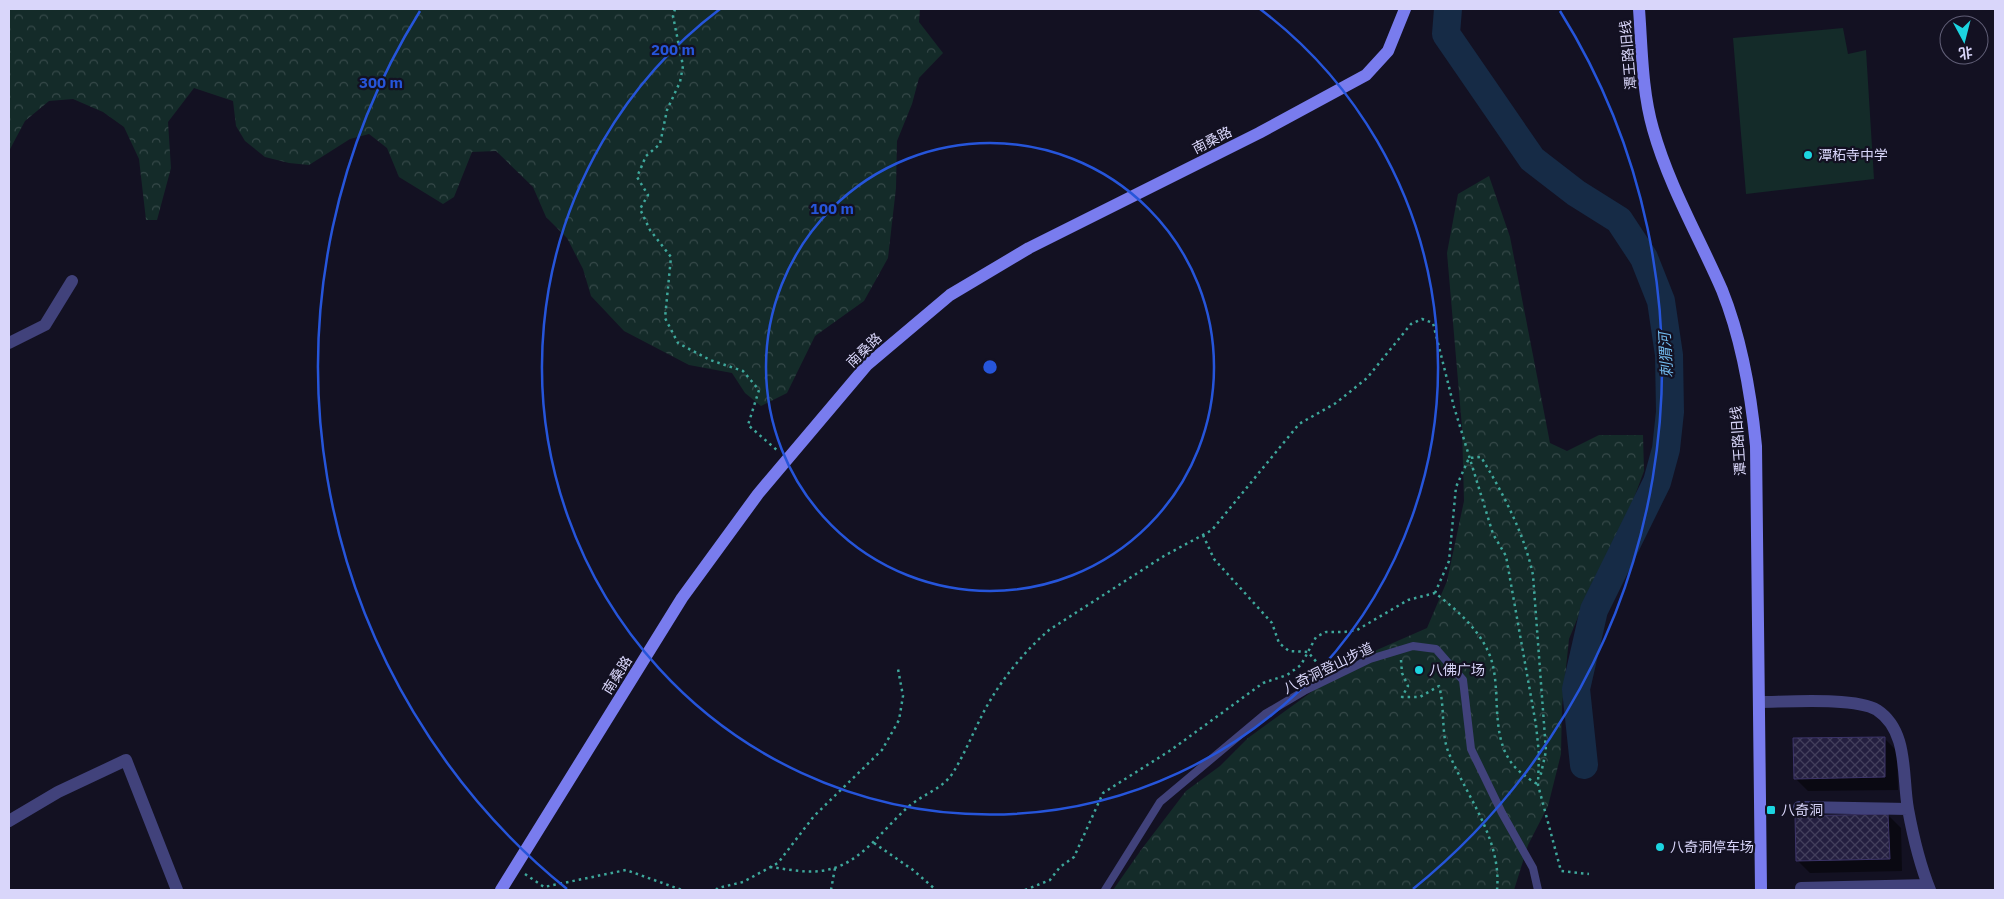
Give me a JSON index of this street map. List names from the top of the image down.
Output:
{
  "streets": {
    "street": ["潭王路旧线", "南桑路"],
    "lane": ["八奇洞登山步道"]
  },
  "water": ["刺猬河"],
  "places": {
    "other": ["潭柘寺中学", "八佛广场", "八奇洞停车场"],
    "transit": ["八奇洞"]
  },
  "north": "bottom",
  "rings": ["200 m", "300 m", "100 m"]
}
